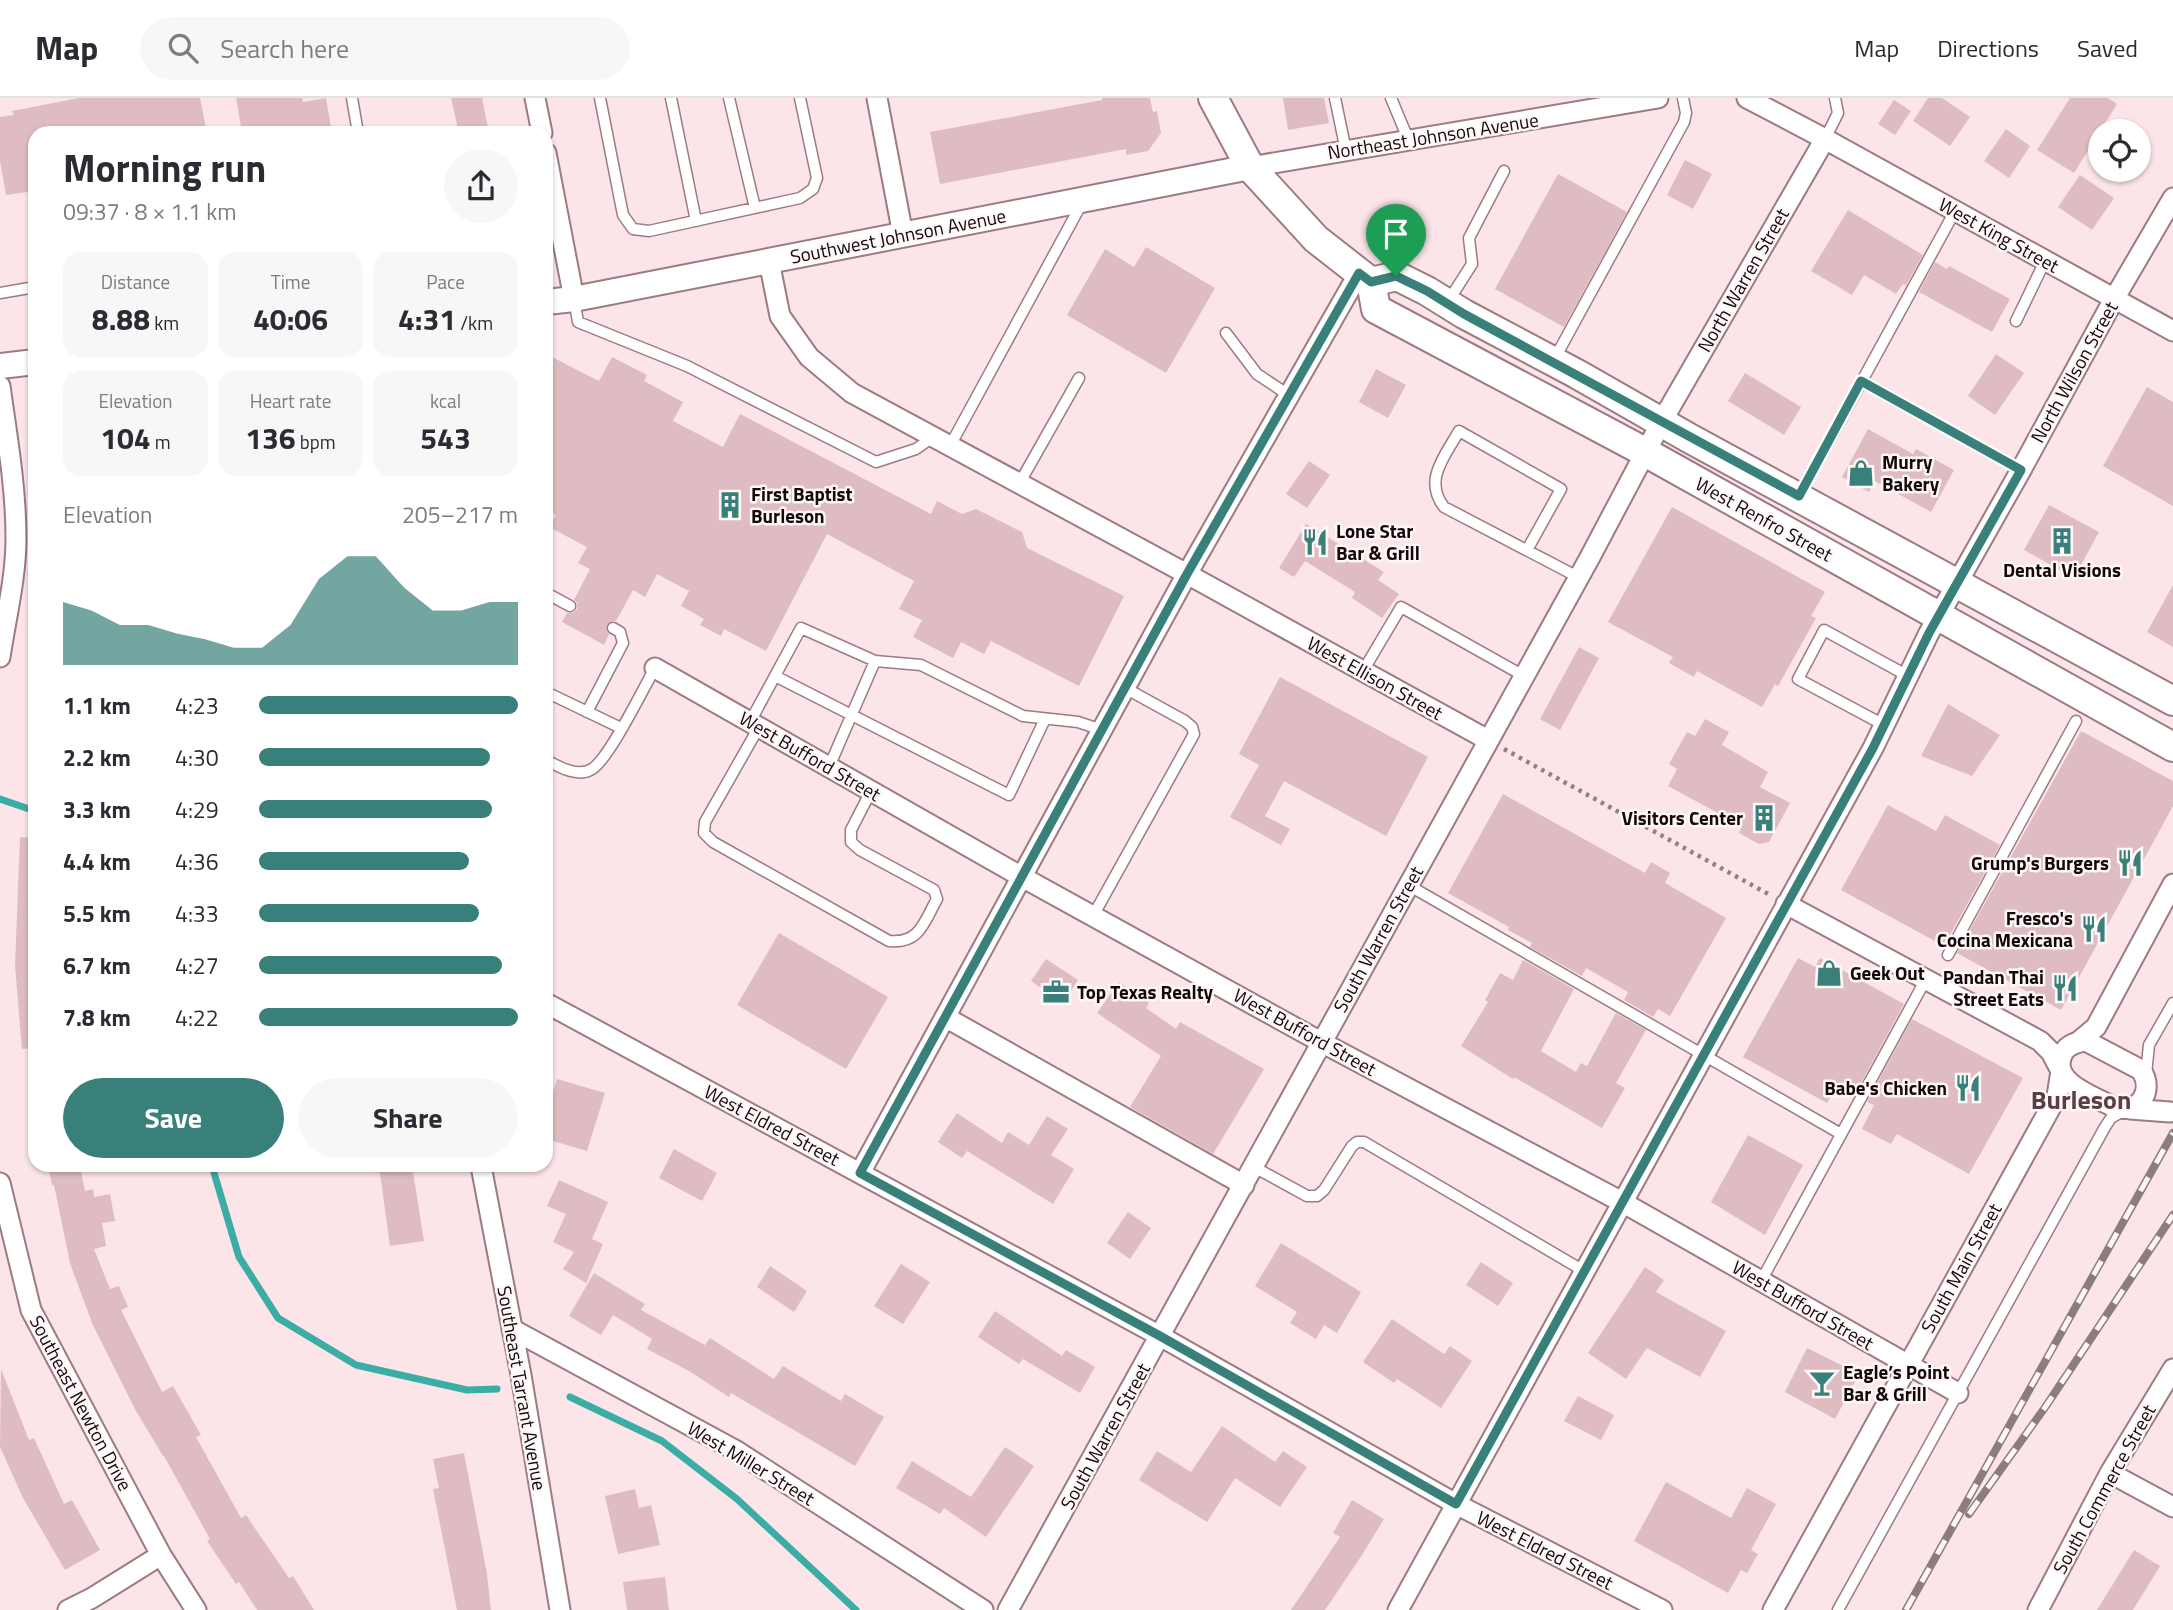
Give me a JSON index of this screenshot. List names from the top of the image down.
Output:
{
  "streets": {
    "main road": ["West Renfro Street"],
    "street": [
      "Northeast Johnson Avenue",
      "West King Street",
      "Southwest Johnson Avenue",
      "North Warren Street",
      "North Wilson Street",
      "West Ellison Street",
      "West Bufford Street",
      "South Warren Street",
      "West Eldred Street",
      "South Main Street",
      "Southeast Tarrant Avenue",
      "Southeast Newton Drive",
      "West Miller Street",
      "South Commerce Street"
    ]
  },
  "crossings": [
    ["Northeast Johnson Avenue", "Southwest Johnson Avenue"],
    ["West King Street", "North Warren Street"],
    ["West King Street", "North Wilson Street"],
    ["Southwest Johnson Avenue", "West Ellison Street"],
    ["North Warren Street", "West Renfro Street"],
    ["North Warren Street", "South Warren Street"],
    ["North Wilson Street", "West Renfro Street"],
    ["North Wilson Street", "West Bufford Street"],
    ["North Wilson Street", "West Eldred Street"],
    ["West Renfro Street", "South Warren Street"],
    ["West Ellison Street", "South Warren Street"],
    ["West Bufford Street", "South Warren Street"],
    ["West Bufford Street", "South Main Street"],
    ["South Warren Street", "West Eldred Street"],
    ["Southeast Tarrant Avenue", "West Miller Street"]
  ],
  "districts": ["Burleson"],
  "places": {
    "shop": ["Murry Bakery", "Geek Out"],
    "building": ["First Baptist Burleson", "Dental Visions", "Visitors Center"],
    "restaurant": [
      "Lone Star Bar & Grill",
      "Grump's Burgers",
      "Fresco's Cocina Mexicana",
      "Pandan Thai Street Eats",
      "Babe's Chicken"
    ],
    "office": ["Top Texas Realty"],
    "bar": ["Eagle’s Point Bar & Grill"]
  },
  "page": {
    "header": "Map",
    "search": "Search here",
    "nav": ["Map", "Directions", "Saved"],
    "heading": ["Morning run", "09:37 · 8 × 1.1 km"],
    "stats": [
      ["Distance", "8.88 km"],
      ["Time", "40:06"],
      ["Pace", "4:31 /km"],
      ["Elevation", "104 m"],
      ["Heart rate", "136 bpm"],
      ["kcal", "543"]
    ],
    "chart": ["Elevation", "205–217 m"],
    "list": [
      {
        "name": "1.1 km",
        "note": "4:23"
      },
      {
        "name": "2.2 km",
        "note": "4:30"
      },
      {
        "name": "3.3 km",
        "note": "4:29"
      },
      {
        "name": "4.4 km",
        "note": "4:36"
      },
      {
        "name": "5.5 km",
        "note": "4:33"
      },
      {
        "name": "6.7 km",
        "note": "4:27"
      },
      {
        "name": "7.8 km",
        "note": "4:22"
      }
    ],
    "buttons": ["Save", "Share"]
  }
}
